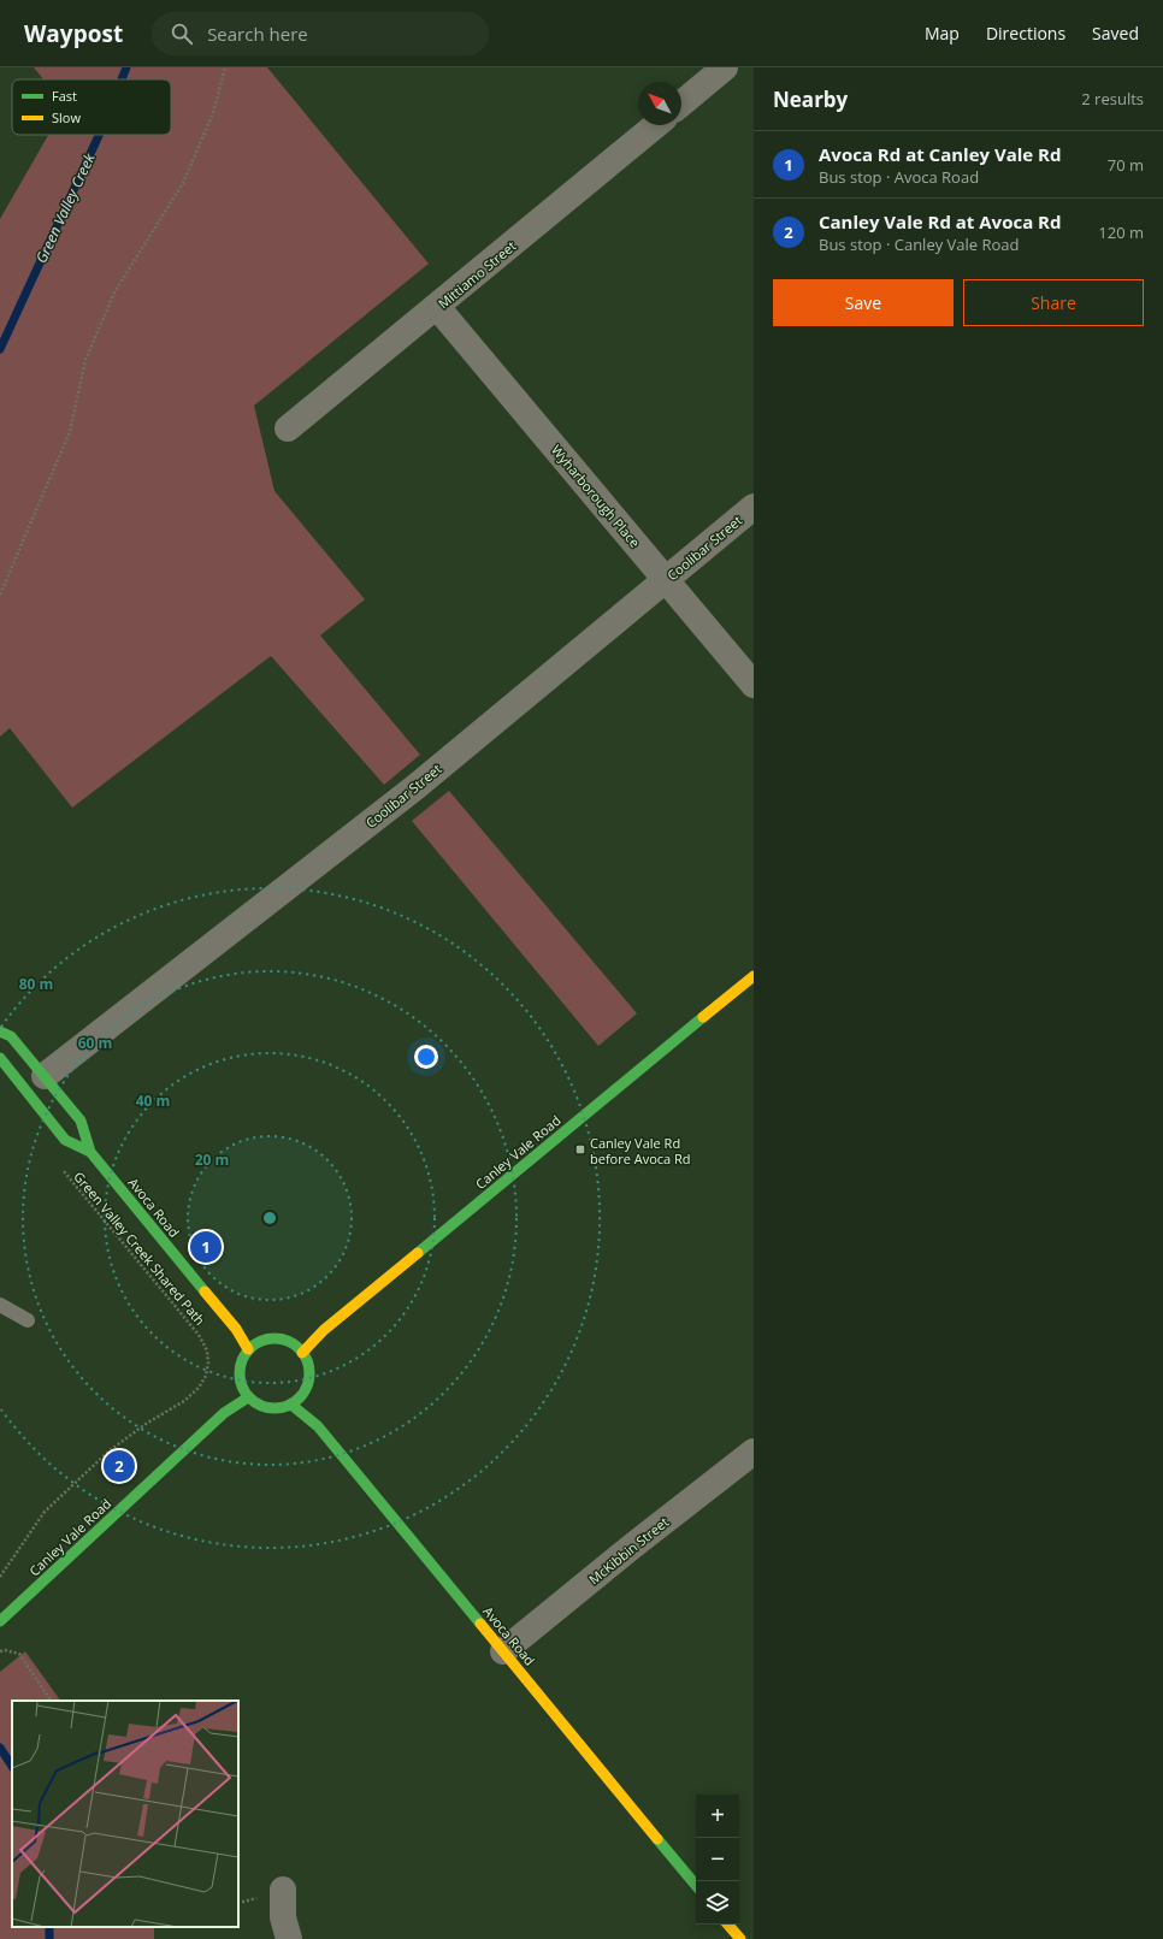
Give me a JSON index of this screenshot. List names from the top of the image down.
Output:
{
  "streets": {
    "main road": ["Canley Vale Road", "Avoca Road"],
    "street": [
      "Mittiamo Street",
      "Wyharborough Place",
      "Coolibar Street",
      "McKibbin Street"
    ],
    "path": ["Green Valley Creek Shared Path"]
  },
  "crossings": [
    ["Mittiamo Street", "Wyharborough Place"],
    ["Wyharborough Place", "Coolibar Street"],
    ["Coolibar Street", "Avoca Road"],
    ["Canley Vale Road", "Avoca Road"],
    ["Avoca Road", "McKibbin Street"]
  ],
  "water": ["Green Valley Creek"],
  "places": {
    "transit": ["Canley Vale Rd before Avoca Rd"]
  },
  "legend": ["Fast", "Slow"],
  "north": "top left",
  "page": {
    "header": "Waypost",
    "search": "Search here",
    "nav": ["Map", "Directions", "Saved"],
    "heading": ["Nearby", "2 results"],
    "list": [
      {
        "mark": "1",
        "name": "Avoca Rd at Canley Vale Rd",
        "note": "Bus stop · Avoca Road",
        "value": "70 m"
      },
      {
        "mark": "2",
        "name": "Canley Vale Rd at Avoca Rd",
        "note": "Bus stop · Canley Vale Road",
        "value": "120 m"
      }
    ],
    "buttons": ["Save", "Share"],
    "pins": ["1", "2"],
    "map_buttons": ["+", "−"]
  },
  "rings": [
    "80 m",
    "60 m",
    "40 m",
    "20 m"
  ]
}
